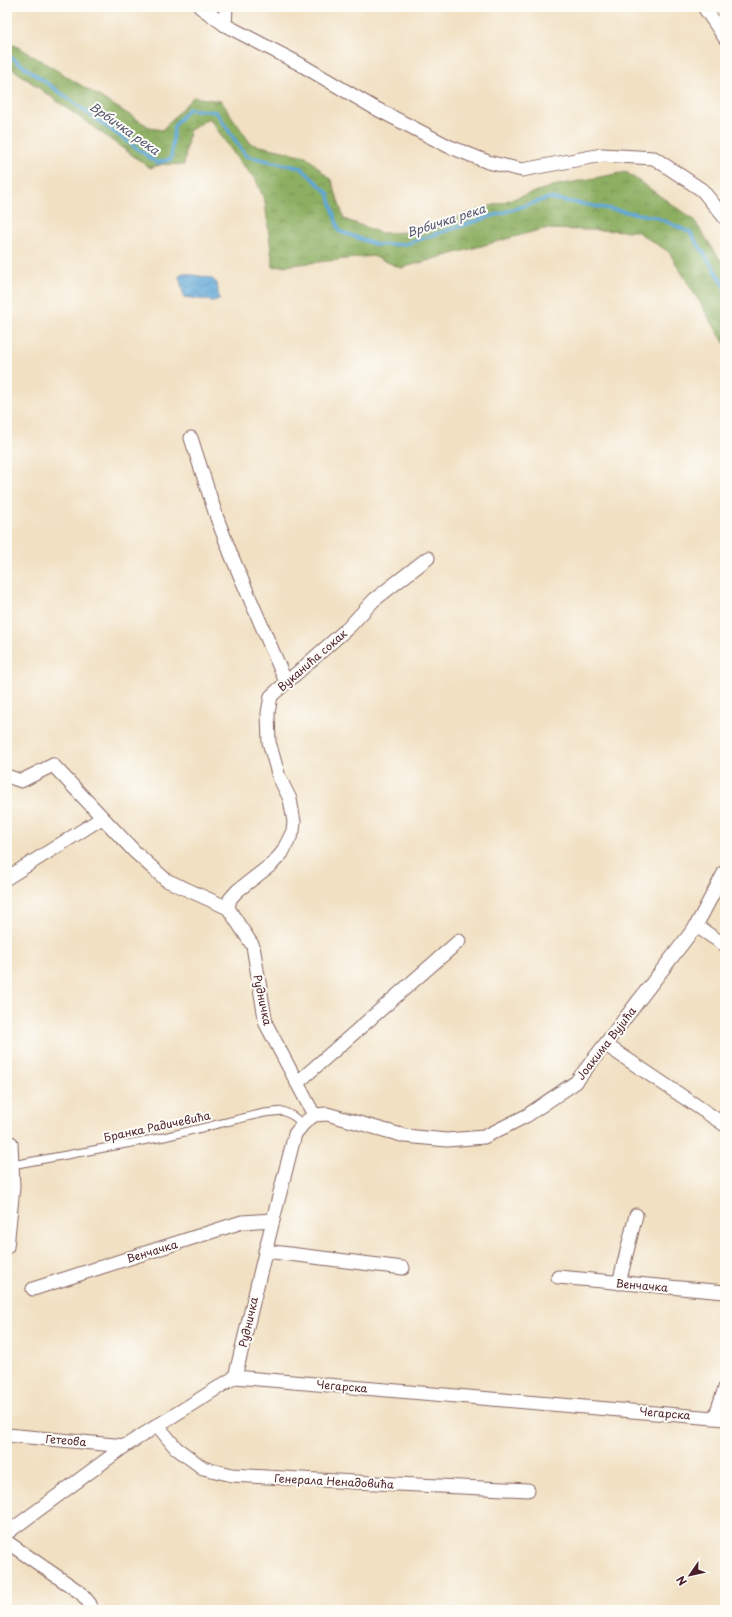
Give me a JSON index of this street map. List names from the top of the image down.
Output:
{
  "streets": {
    "street": [
      "Вуканића сокак",
      "Рудничка",
      "Јоакима Вујића",
      "Венчачка",
      "Чегарска",
      "Гетеова",
      "Генерала Ненадовића"
    ],
    "lane": ["Бранка Радичевића"]
  },
  "crossings": [
    ["Вуканића сокак", "Рудничка"],
    ["Рудничка", "Јоакима Вујића"],
    ["Рудничка", "Бранка Радичевића"],
    ["Рудничка", "Венчачка"],
    ["Рудничка", "Чегарска"]
  ],
  "water": ["Врбичка река"],
  "north": "bottom left"
}
